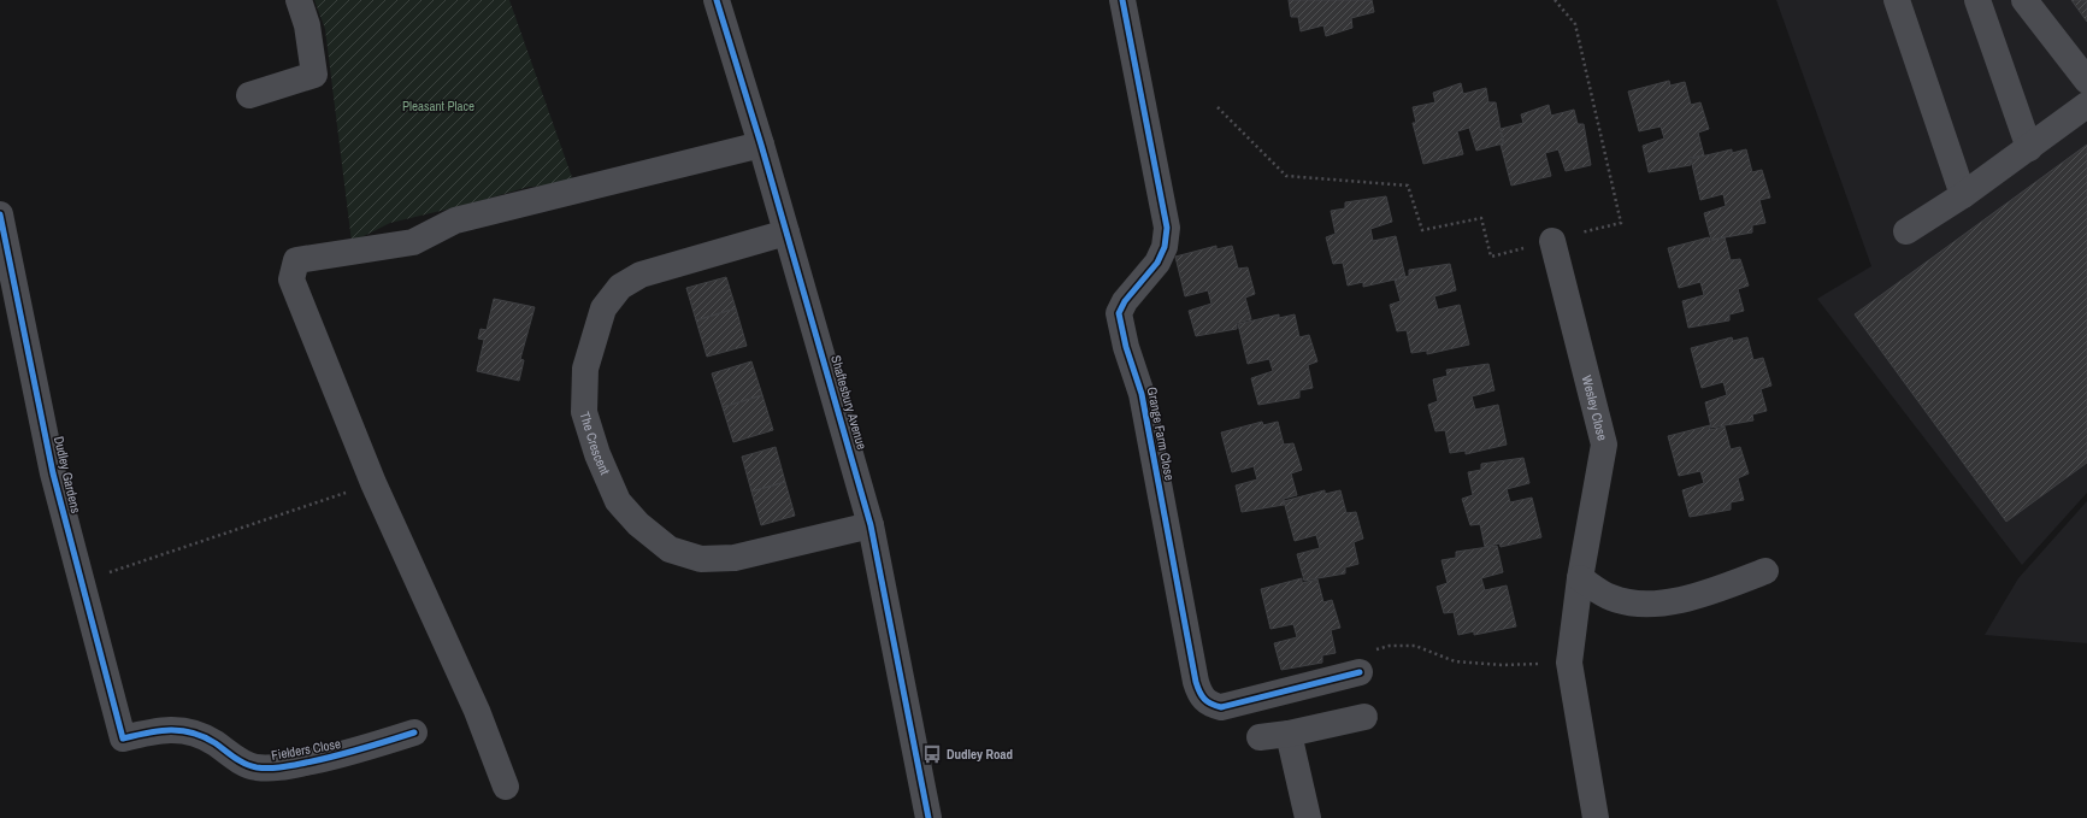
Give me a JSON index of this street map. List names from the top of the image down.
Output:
{
  "streets": {
    "street": [
      "Shaftesbury Avenue",
      "Wesley Close",
      "Grange Farm Close",
      "The Crescent",
      "Dudley Gardens",
      "Fielders Close"
    ]
  },
  "crossings": [
    ["Shaftesbury Avenue", "The Crescent"],
    ["Dudley Gardens", "Fielders Close"]
  ],
  "parks": ["Pleasant Place"],
  "places": {
    "bus stop": ["Dudley Road"]
  }
}
